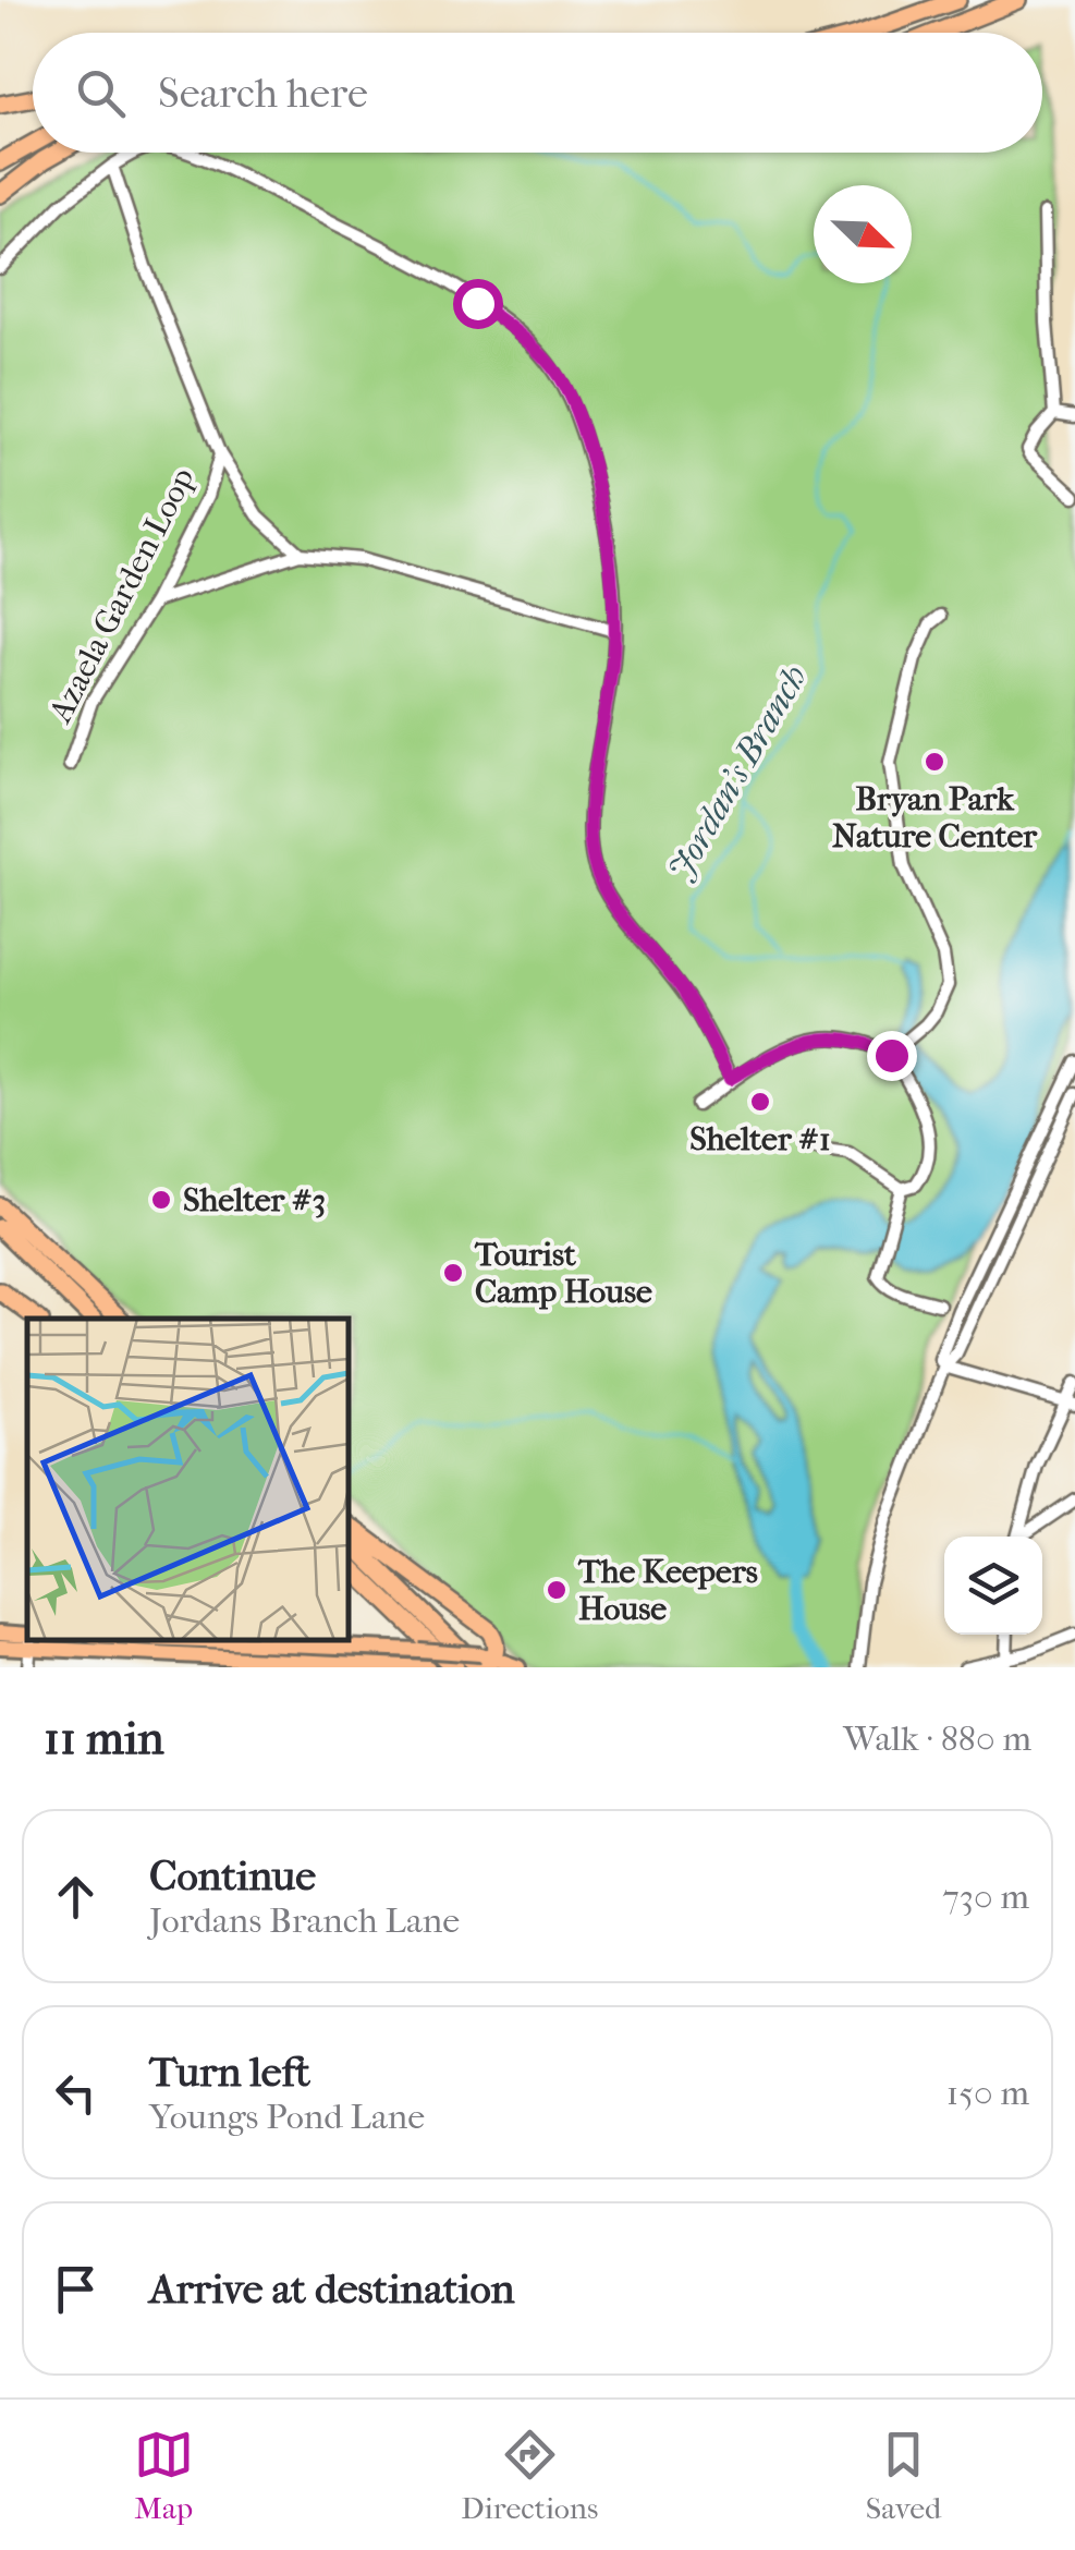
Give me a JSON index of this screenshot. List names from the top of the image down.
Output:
{
  "streets": {
    "street": ["Azaela Garden Loop"]
  },
  "water": ["Jordan's Branch"],
  "places": [
    "Bryan Park Nature Center",
    "Shelter #1",
    "Shelter #3",
    "Tourist Camp House",
    "The Keepers House"
  ],
  "north": "bottom right",
  "page": {
    "search": "Search here",
    "heading": ["11 min", "Walk · 880 m"],
    "list": [
      ["Continue", "Jordans Branch Lane", "730 m"],
      ["Turn left", "Youngs Pond Lane", "150 m"],
      "Arrive at destination"
    ],
    "nav": ["Map", "Directions", "Saved"]
  }
}
